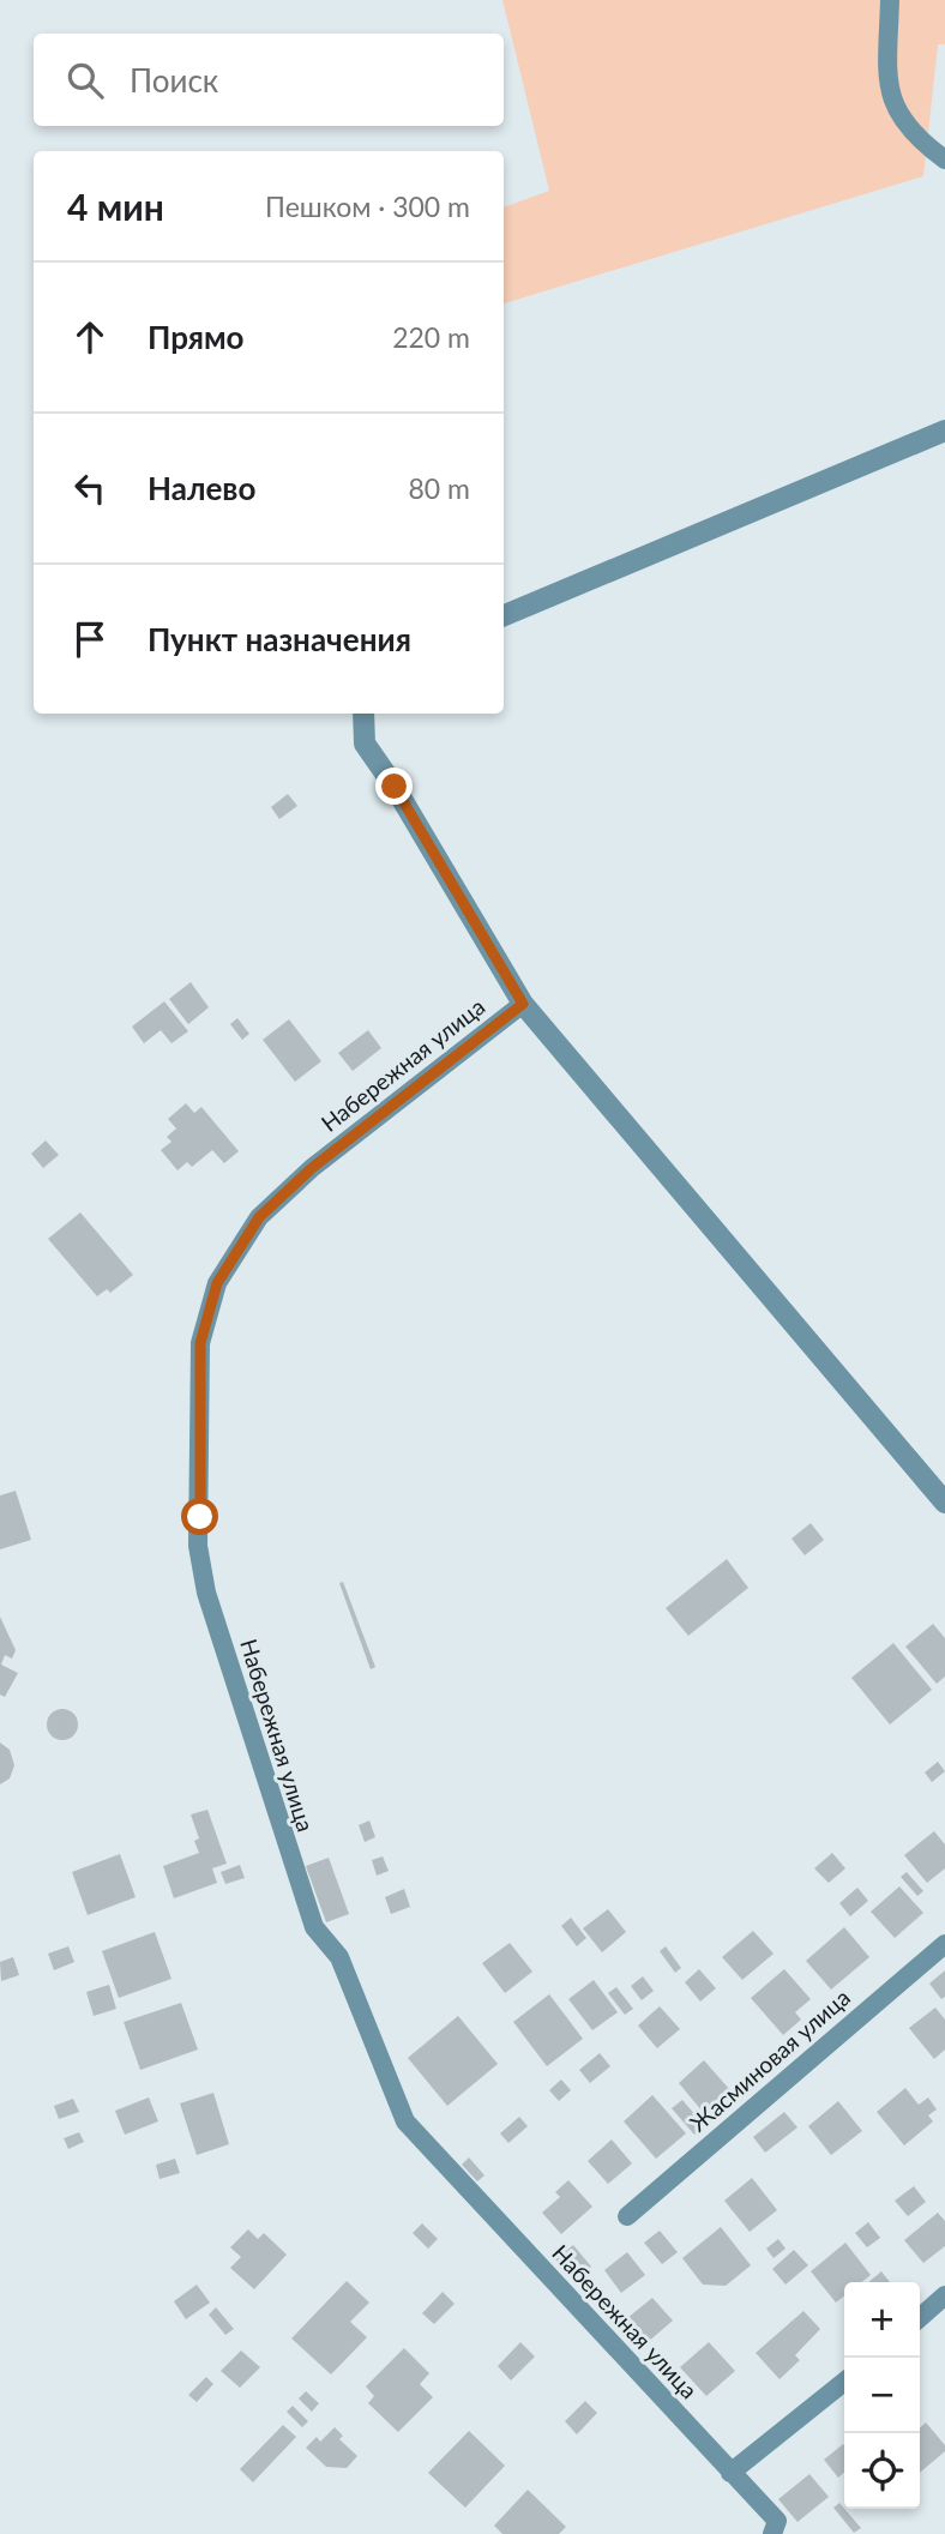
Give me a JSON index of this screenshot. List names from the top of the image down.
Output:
{
  "streets": {
    "street": ["Набережная улица", "Жасминовая улица"]
  },
  "page": {
    "search": "Поиск",
    "heading": ["4 мин", "Пешком · 300 m"],
    "list": [
      ["Прямо", "220 m"],
      ["Налево", "80 m"],
      "Пункт назначения"
    ],
    "map_buttons": ["+", "−"]
  }
}
